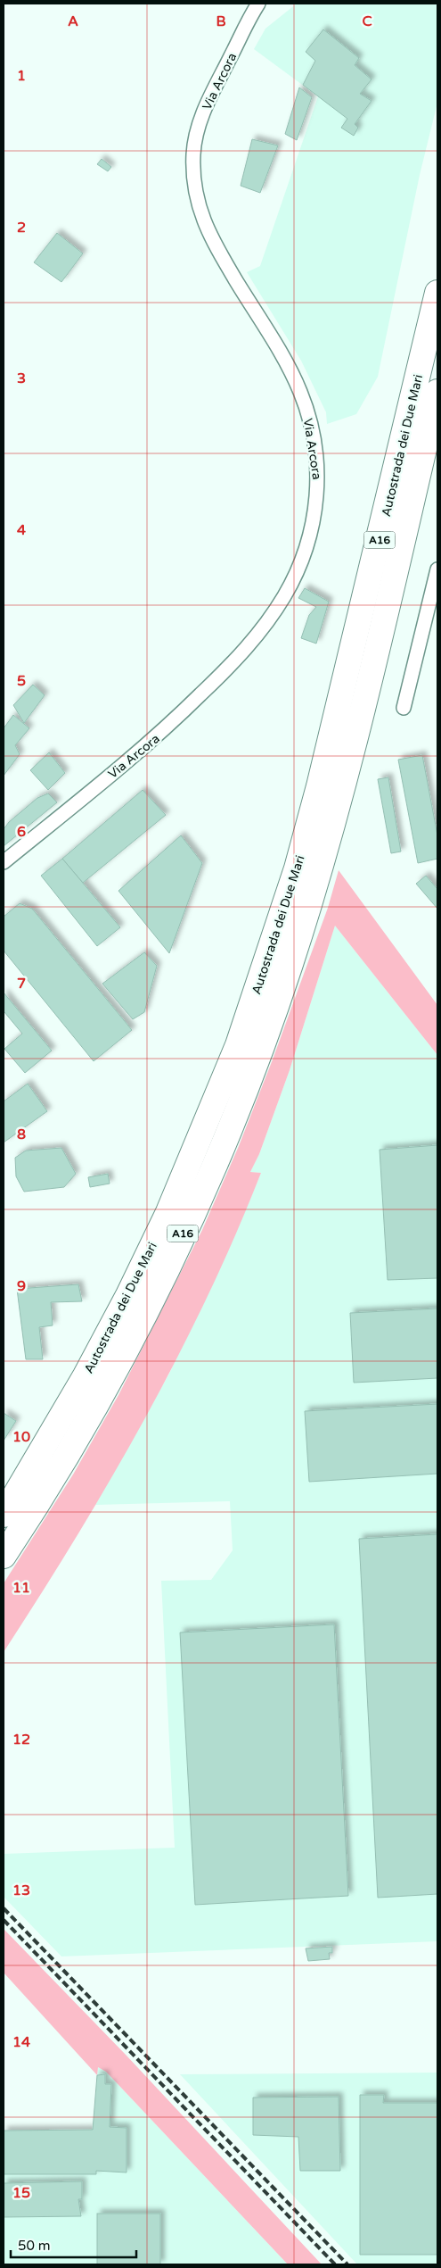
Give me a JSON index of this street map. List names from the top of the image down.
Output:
{
  "streets": {
    "highway": ["Autostrada dei Due Mari", "A16"],
    "street": ["Via Arcora"]
  },
  "scale_bar": "50 m",
  "grid": {
    "columns": ["A", "B", "C"],
    "rows": [
      "1",
      "2",
      "3",
      "4",
      "5",
      "6",
      "7",
      "8",
      "9",
      "10",
      "11",
      "12",
      "13",
      "14",
      "15"
    ]
  }
}
